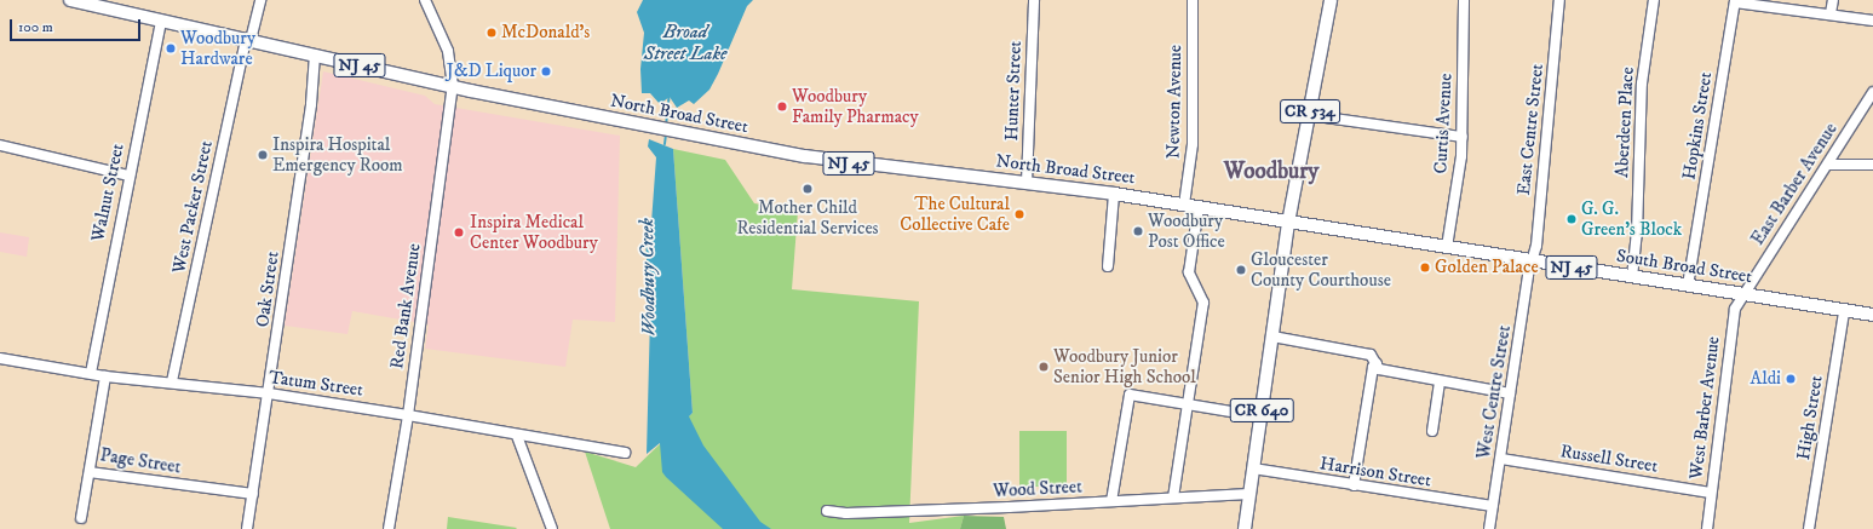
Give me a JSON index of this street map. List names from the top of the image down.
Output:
{
  "streets": {
    "main road": [
      "NJ 45",
      "CR 534",
      "North Broad Street",
      "South Broad Street",
      "CR 640"
    ],
    "street": [
      "Hunter Street",
      "Newton Avenue",
      "Aberdeen Place",
      "Curtis Avenue",
      "Hopkins Street",
      "East Centre Street",
      "East Barber Avenue",
      "Walnut Street",
      "West Packer Street",
      "Oak Street",
      "Red Bank Avenue",
      "Tatum Street",
      "West Centre Street",
      "West Barber Avenue",
      "High Street",
      "Russell Street",
      "Page Street",
      "Harrison Street",
      "Wood Street"
    ]
  },
  "crossings": [
    ["Hunter Street", "North Broad Street"],
    ["Newton Avenue", "North Broad Street"],
    ["CR 534", "North Broad Street"],
    ["CR 534", "South Broad Street"],
    ["CR 534", "CR 640"],
    ["North Broad Street", "Walnut Street"],
    ["North Broad Street", "West Packer Street"],
    ["North Broad Street", "South Broad Street"],
    ["North Broad Street", "Oak Street"],
    ["North Broad Street", "Red Bank Avenue"],
    ["North Broad Street", "CR 640"],
    ["Aberdeen Place", "South Broad Street"],
    ["Curtis Avenue", "South Broad Street"],
    ["Hopkins Street", "South Broad Street"],
    ["East Centre Street", "South Broad Street"],
    ["East Centre Street", "West Centre Street"],
    ["East Barber Avenue", "South Broad Street"],
    ["East Barber Avenue", "West Barber Avenue"],
    ["Walnut Street", "Tatum Street"],
    ["West Packer Street", "Tatum Street"],
    ["South Broad Street", "West Centre Street"],
    ["South Broad Street", "West Barber Avenue"],
    ["South Broad Street", "CR 640"],
    ["South Broad Street", "High Street"],
    ["Oak Street", "Tatum Street"],
    ["Oak Street", "Page Street"],
    ["Red Bank Avenue", "Tatum Street"],
    ["Tatum Street", "Page Street"],
    ["West Centre Street", "Russell Street"],
    ["West Centre Street", "Harrison Street"],
    ["West Barber Avenue", "Russell Street"],
    ["CR 640", "Harrison Street"],
    ["CR 640", "Wood Street"]
  ],
  "districts": ["Woodbury"],
  "water": ["Broad Street Lake", "Woodbury Creek"],
  "places": [
    "McDonald's",
    "Woodbury Hardware",
    "J&D Liquor",
    "Woodbury Family Pharmacy",
    "Inspira Hospital Emergency Room",
    "Mother Child Residential Services",
    "The Cultural Collective Cafe",
    "G. G. Green's Block",
    "Woodbury Post Office",
    "Inspira Medical Center Woodbury",
    "Golden Palace",
    "Gloucester County Courthouse",
    "Woodbury Junior Senior High School",
    "Aldi"
  ],
  "scale_bar": "100 m"
}
